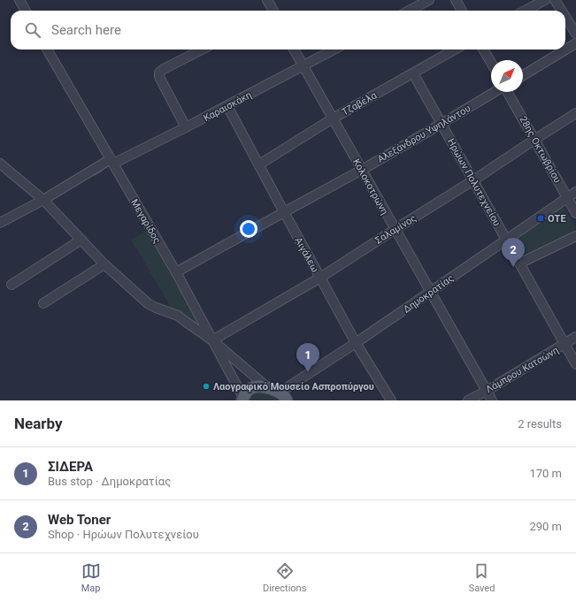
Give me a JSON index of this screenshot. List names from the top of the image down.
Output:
{
  "streets": {
    "street": [
      "Τζαβέλα",
      "Καραισκάκη",
      "Αλεξάνδρου Υψηλάντου",
      "28ης Οκτωβρίου",
      "Ηρώων Πολυτεχνείου",
      "Κολοκοτρώνη",
      "Μεγαρίδος",
      "Σαλαμίνος",
      "Αιγάλεω",
      "Δημοκρατίας",
      "Λάμπρου Κατσώνη"
    ]
  },
  "crossings": [
    ["Τζαβέλα", "Ηρώων Πολυτεχνείου"],
    ["Τζαβέλα", "Κολοκοτρώνη"],
    ["Τζαβέλα", "Αιγάλεω"],
    ["Καραισκάκη", "Κολοκοτρώνη"],
    ["Καραισκάκη", "Μεγαρίδος"],
    ["Καραισκάκη", "Αιγάλεω"],
    ["Αλεξάνδρου Υψηλάντου", "Ηρώων Πολυτεχνείου"],
    ["Αλεξάνδρου Υψηλάντου", "Κολοκοτρώνη"],
    ["Αλεξάνδρου Υψηλάντου", "Μεγαρίδος"],
    ["Αλεξάνδρου Υψηλάντου", "Αιγάλεω"],
    ["28ης Οκτωβρίου", "Σαλαμίνος"],
    ["28ης Οκτωβρίου", "Δημοκρατίας"],
    ["Ηρώων Πολυτεχνείου", "Σαλαμίνος"],
    ["Ηρώων Πολυτεχνείου", "Δημοκρατίας"],
    ["Ηρώων Πολυτεχνείου", "Λάμπρου Κατσώνη"],
    ["Κολοκοτρώνη", "Σαλαμίνος"],
    ["Κολοκοτρώνη", "Δημοκρατίας"],
    ["Κολοκοτρώνη", "Λάμπρου Κατσώνη"],
    ["Μεγαρίδος", "Σαλαμίνος"],
    ["Σαλαμίνος", "Αιγάλεω"],
    ["Αιγάλεω", "Δημοκρατίας"]
  ],
  "places": {
    "transit": ["ΟΤΕ"],
    "other": ["Λαογραφικό Μουσείο Ασπροπύργου"]
  },
  "north": "top right",
  "page": {
    "search": "Search here",
    "pins": ["2", "1"],
    "heading": ["Nearby", "2 results"],
    "list": [
      {
        "mark": "1",
        "name": "ΣΙΔΕΡΑ",
        "note": "Bus stop · Δημοκρατίας",
        "value": "170 m"
      },
      {
        "mark": "2",
        "name": "Web Toner",
        "note": "Shop · Ηρώων Πολυτεχνείου",
        "value": "290 m"
      }
    ],
    "nav": ["Map", "Directions", "Saved"]
  }
}
